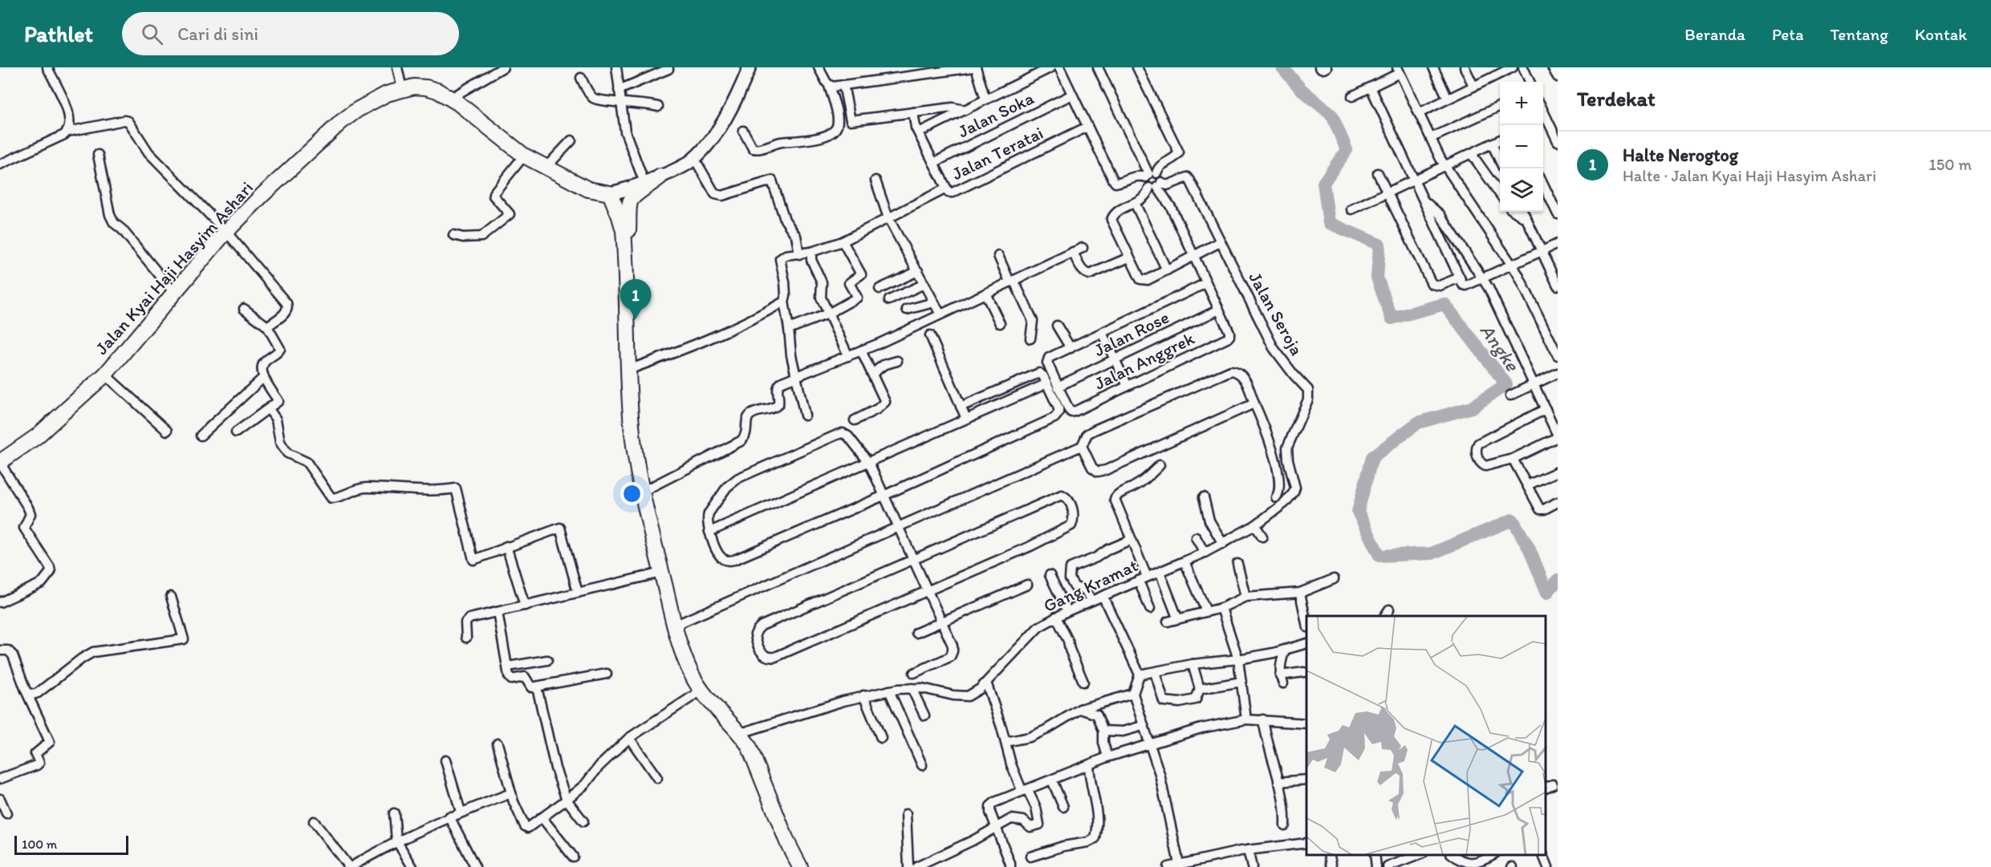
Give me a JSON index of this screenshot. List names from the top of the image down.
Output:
{
  "streets": {
    "main road": ["Jalan Kyai Haji Hasyim Ashari"],
    "street": [
      "Jalan Soka",
      "Jalan Teratai",
      "Jalan Seroja",
      "Jalan Rose",
      "Jalan Anggrek",
      "Gang Kramat"
    ]
  },
  "crossings": [
    ["Jalan Soka", "Jalan Teratai"],
    ["Jalan Seroja", "Gang Kramat"],
    ["Jalan Rose", "Jalan Anggrek"]
  ],
  "water": ["Angke"],
  "scale_bar": "100 m",
  "page": {
    "header": "Pathlet",
    "search": "Cari di sini",
    "nav": [
      "Beranda",
      "Peta",
      "Tentang",
      "Kontak"
    ],
    "heading": "Terdekat",
    "map_buttons": ["+", "−"],
    "list": [
      {
        "mark": "1",
        "name": "Halte Nerogtog",
        "note": "Halte · Jalan Kyai Haji Hasyim Ashari",
        "value": "150 m"
      }
    ],
    "pins": "1",
    "scale": "100 m"
  }
}
